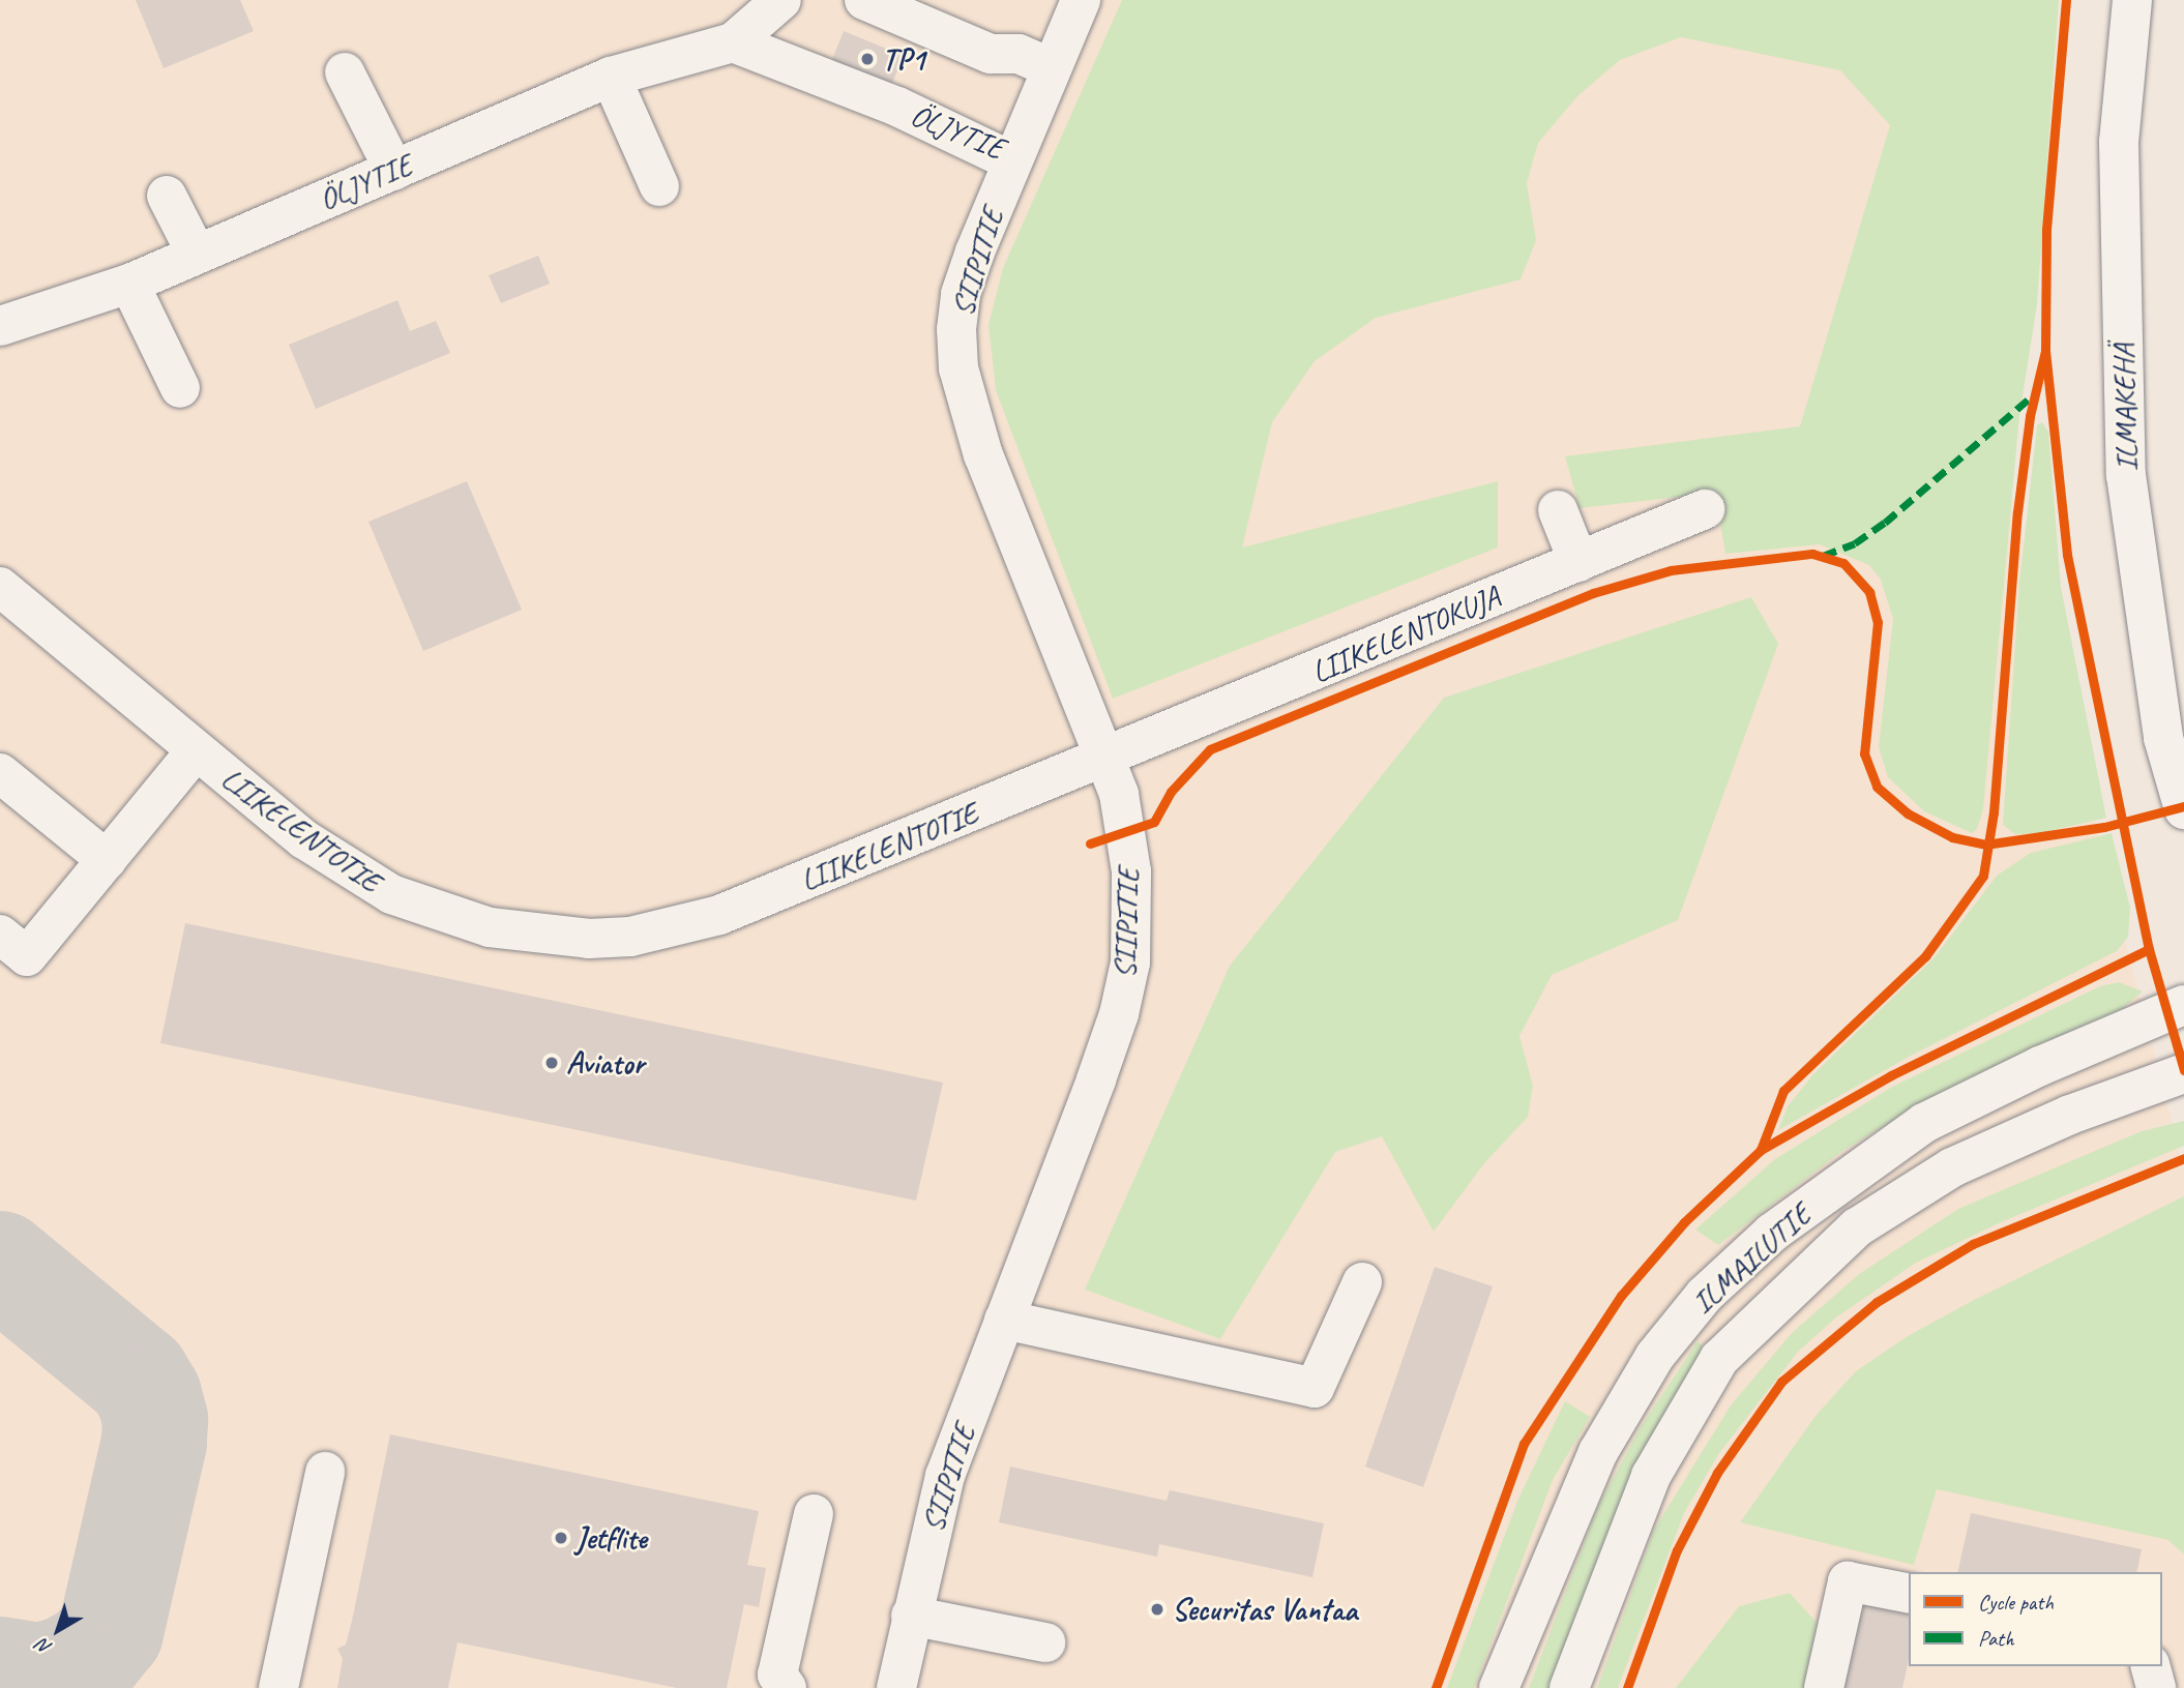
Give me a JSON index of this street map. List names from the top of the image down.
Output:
{
  "streets": {
    "street": [
      "ÖLJYTIE",
      "SIIPITIE",
      "ILMAKEHÄ",
      "LIIKELENTOKUJA",
      "LIIKELENTOTIE",
      "ILMAILUTIE"
    ]
  },
  "crossings": [
    ["ÖLJYTIE", "SIIPITIE"],
    ["SIIPITIE", "LIIKELENTOKUJA"],
    ["SIIPITIE", "LIIKELENTOTIE"],
    ["LIIKELENTOKUJA", "LIIKELENTOTIE"]
  ],
  "places": [
    "TP1",
    "Aviator",
    "Jetflite",
    "Securitas Vantaa"
  ],
  "legend": ["Cycle path", "Path"],
  "north": "bottom left"
}
